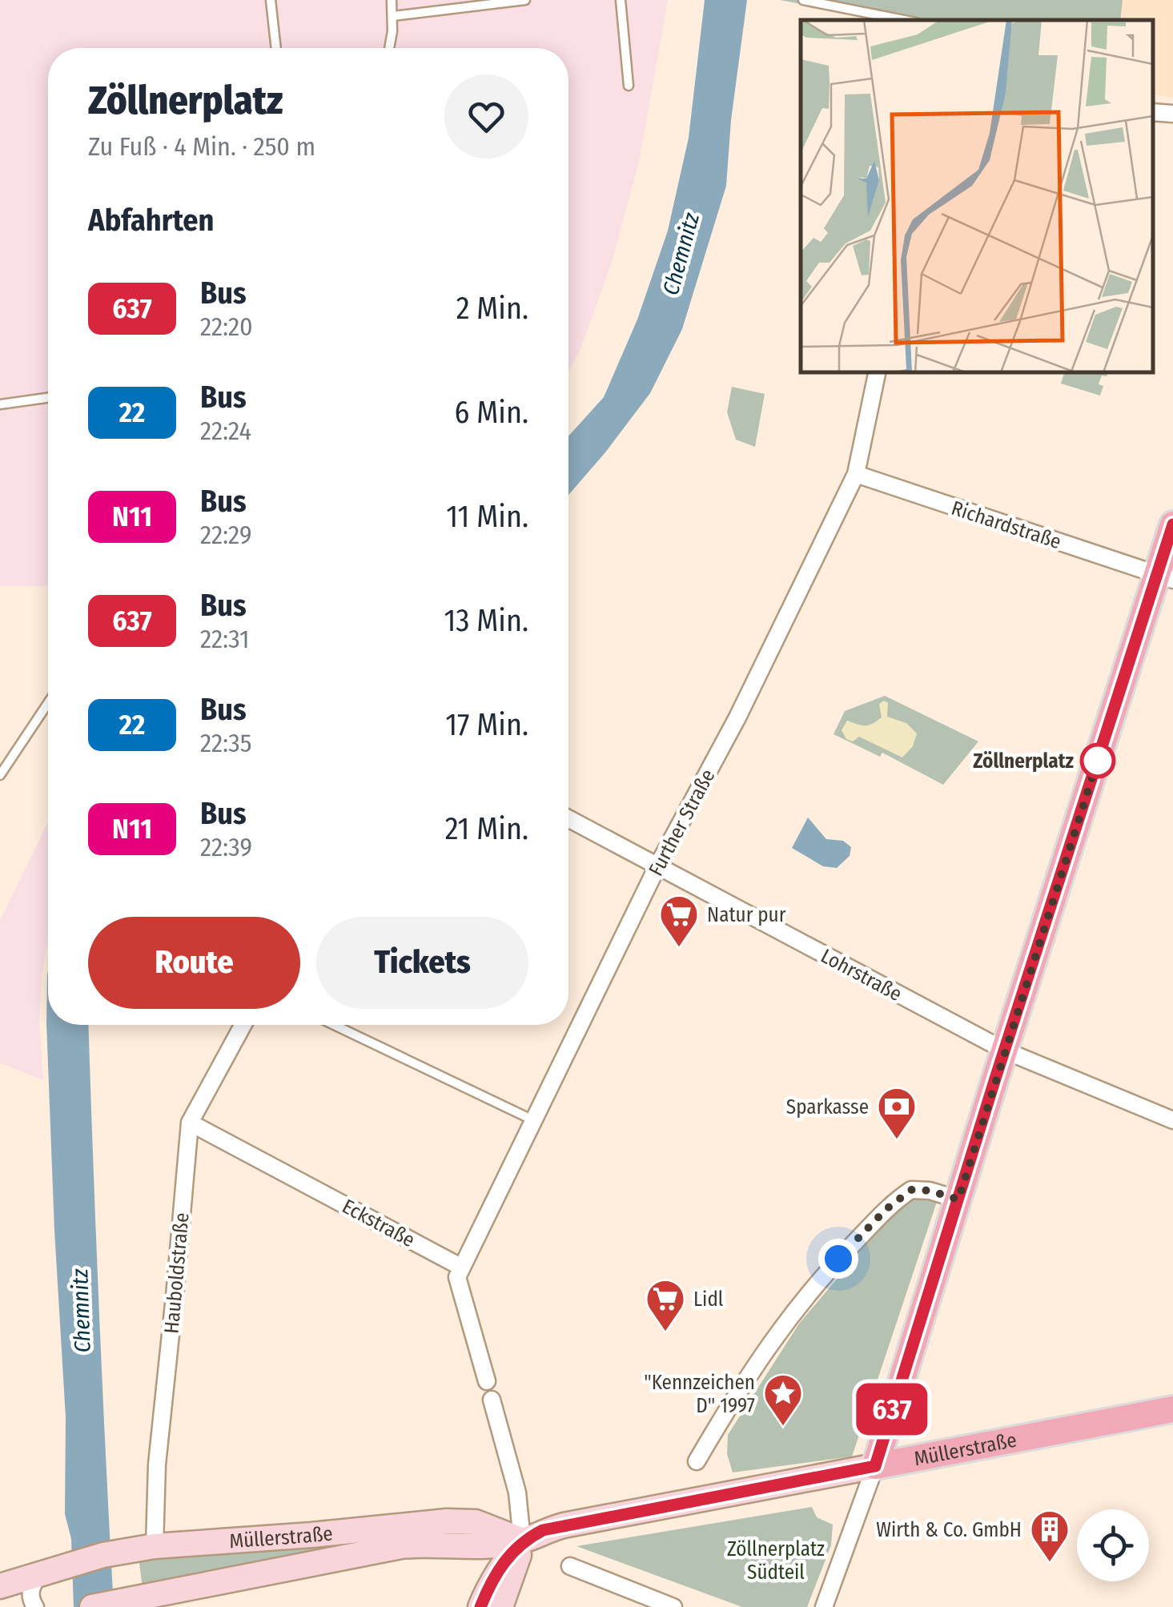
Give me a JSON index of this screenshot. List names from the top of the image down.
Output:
{
  "streets": {
    "main road": ["Müllerstraße"],
    "street": [
      "Richardstraße",
      "Further Straße",
      "Lohrstraße",
      "Eckstraße",
      "Hauboldstraße"
    ]
  },
  "crossings": [
    ["Richardstraße", "Further Straße"],
    ["Further Straße", "Lohrstraße"],
    ["Further Straße", "Eckstraße"],
    ["Eckstraße", "Hauboldstraße"],
    ["Hauboldstraße", "Müllerstraße"]
  ],
  "water": ["Chemnitz"],
  "parks": ["Zöllnerplatz Südteil"],
  "places": {
    "other": ["Zöllnerplatz"],
    "supermarket": ["Natur pur", "Lidl"],
    "bank": ["Sparkasse"],
    "place": ["\"Kennzeichen D\" 1997"],
    "building": ["Wirth & Co. GmbH"]
  },
  "lines": ["bus line 637"],
  "page": {
    "on_map": "637",
    "heading": [
      ["Zöllnerplatz", "Zu Fuß · 4 Min. · 250 m"],
      "Abfahrten"
    ],
    "list": [
      {
        "mark": "637",
        "name": "Bus",
        "note": "22:20",
        "value": "2 Min."
      },
      {
        "mark": "22",
        "name": "Bus",
        "note": "22:24",
        "value": "6 Min."
      },
      {
        "mark": "N11",
        "name": "Bus",
        "note": "22:29",
        "value": "11 Min."
      },
      {
        "mark": "637",
        "name": "Bus",
        "note": "22:31",
        "value": "13 Min."
      },
      {
        "mark": "22",
        "name": "Bus",
        "note": "22:35",
        "value": "17 Min."
      },
      {
        "mark": "N11",
        "name": "Bus",
        "note": "22:39",
        "value": "21 Min."
      }
    ],
    "buttons": ["Route", "Tickets"]
  }
}
